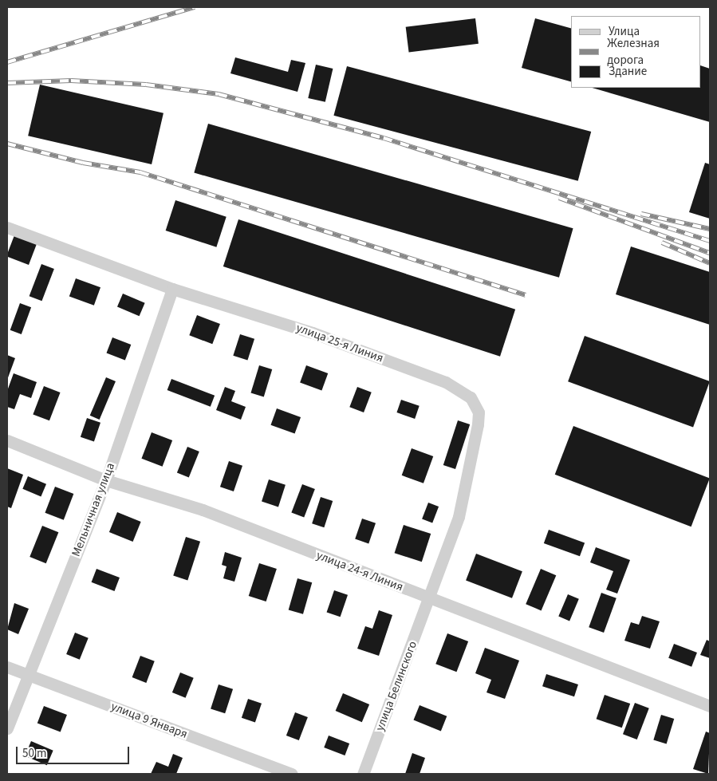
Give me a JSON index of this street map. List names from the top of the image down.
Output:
{
  "streets": {
    "street": [
      "улица 25-я Линия",
      "Мельничная улица",
      "улица 24-я Линия",
      "улица Белинского",
      "улица 9 Января"
    ]
  },
  "crossings": [
    ["улица 25-я Линия", "Мельничная улица"],
    ["улица 25-я Линия", "улица 24-я Линия"],
    ["улица 25-я Линия", "улица Белинского"],
    ["Мельничная улица", "улица 24-я Линия"],
    ["Мельничная улица", "улица 9 Января"],
    ["улица 24-я Линия", "улица Белинского"]
  ],
  "legend": ["Улица", "Железная дорога", "Здание"],
  "scale_bar": "50 m"
}
